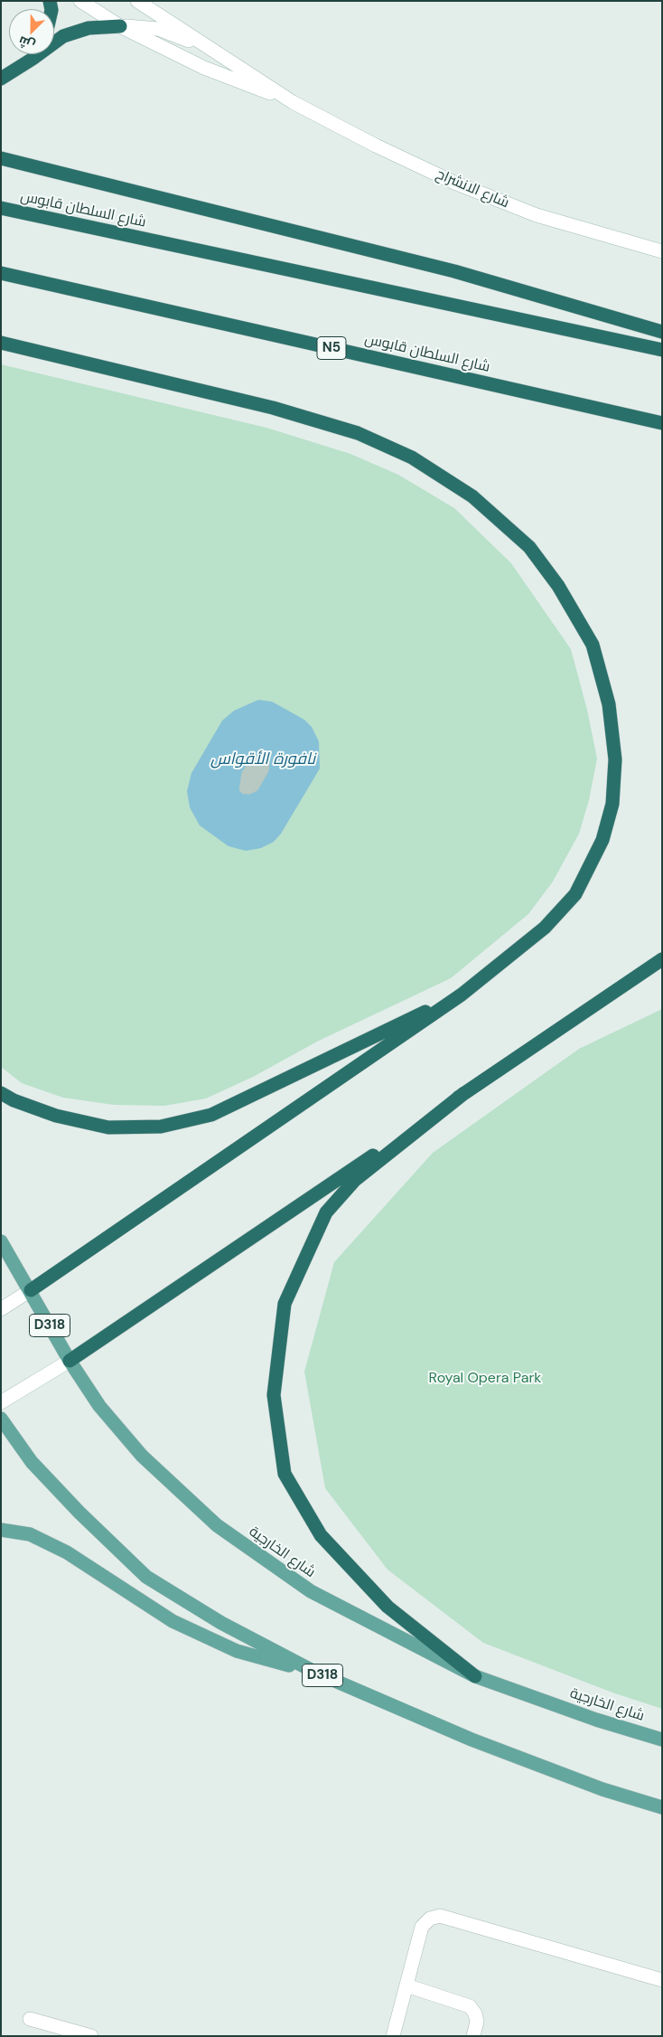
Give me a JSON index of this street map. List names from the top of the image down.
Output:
{
  "streets": {
    "highway": ["شارع السلطان قابوس", "N5"],
    "main road": ["D318", "شارع الخارجية"],
    "street": ["شارع الانشراح"]
  },
  "water": ["نافورة الأقواس"],
  "parks": ["Royal Opera Park"],
  "north": "bottom left"
}
